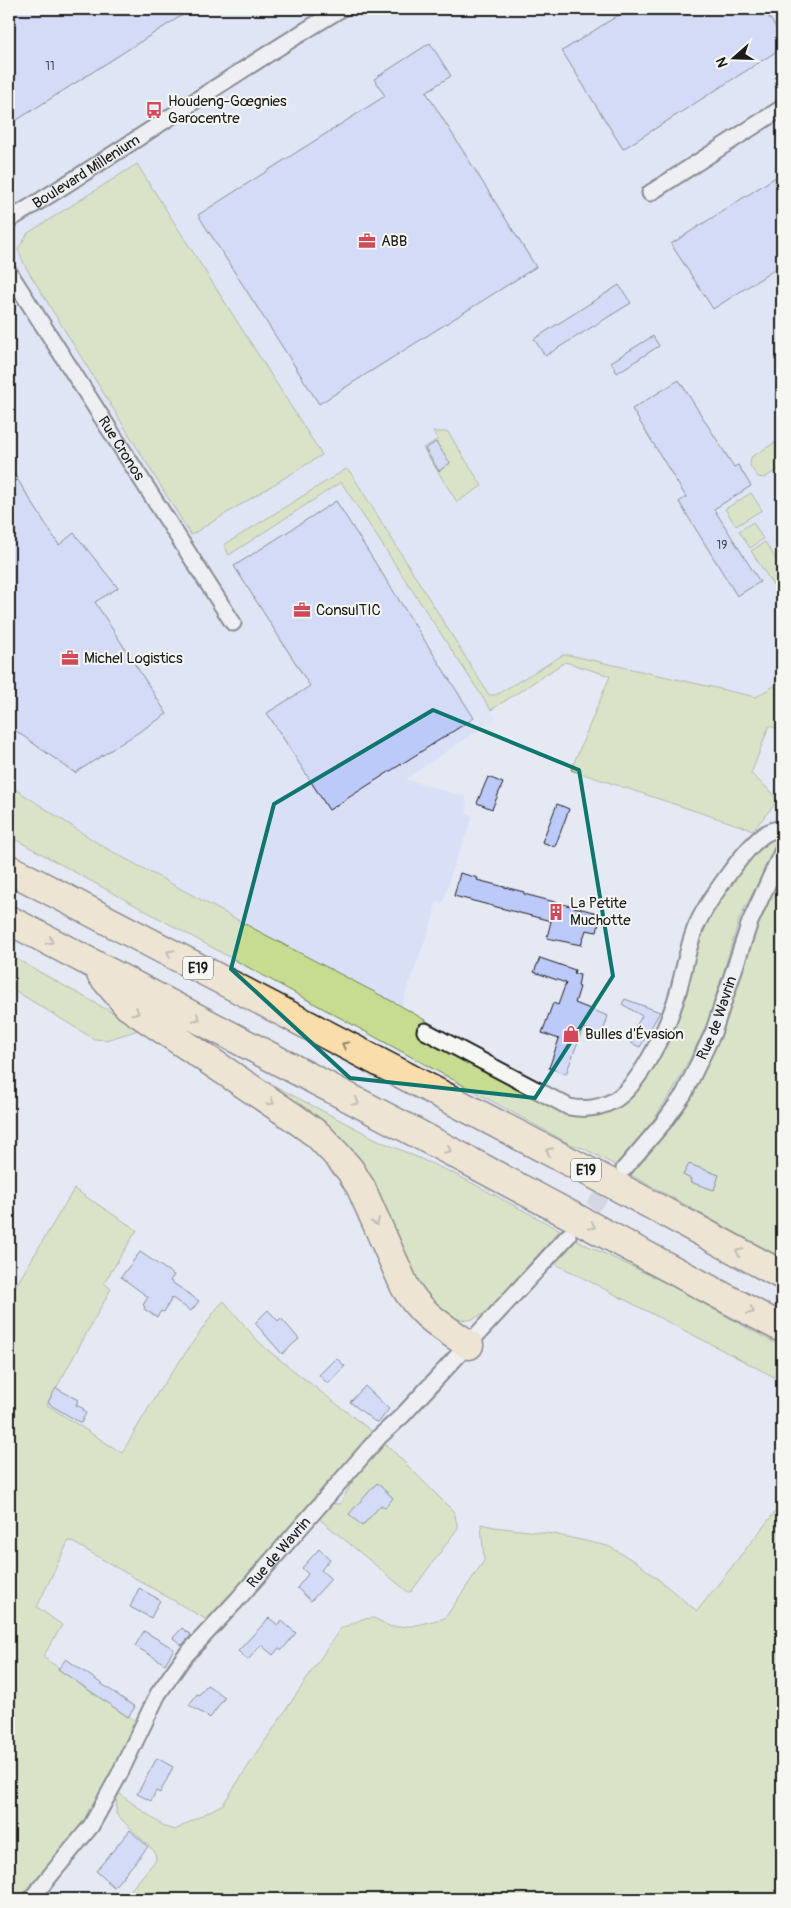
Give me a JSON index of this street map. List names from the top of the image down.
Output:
{
  "streets": {
    "highway": ["E19"],
    "street": ["Boulevard Millenium", "Rue Cronos", "Rue de Wavrin"]
  },
  "places": {
    "bus stop": ["Houdeng-Gœgnies Garocentre"],
    "office": ["ABB", "ConsulTIC", "Michel Logistics"],
    "building": ["La Petite Muchotte"],
    "shop": ["Bulles d'Évasion"]
  },
  "house_numbers": ["11", "19"],
  "north": "left"
}
